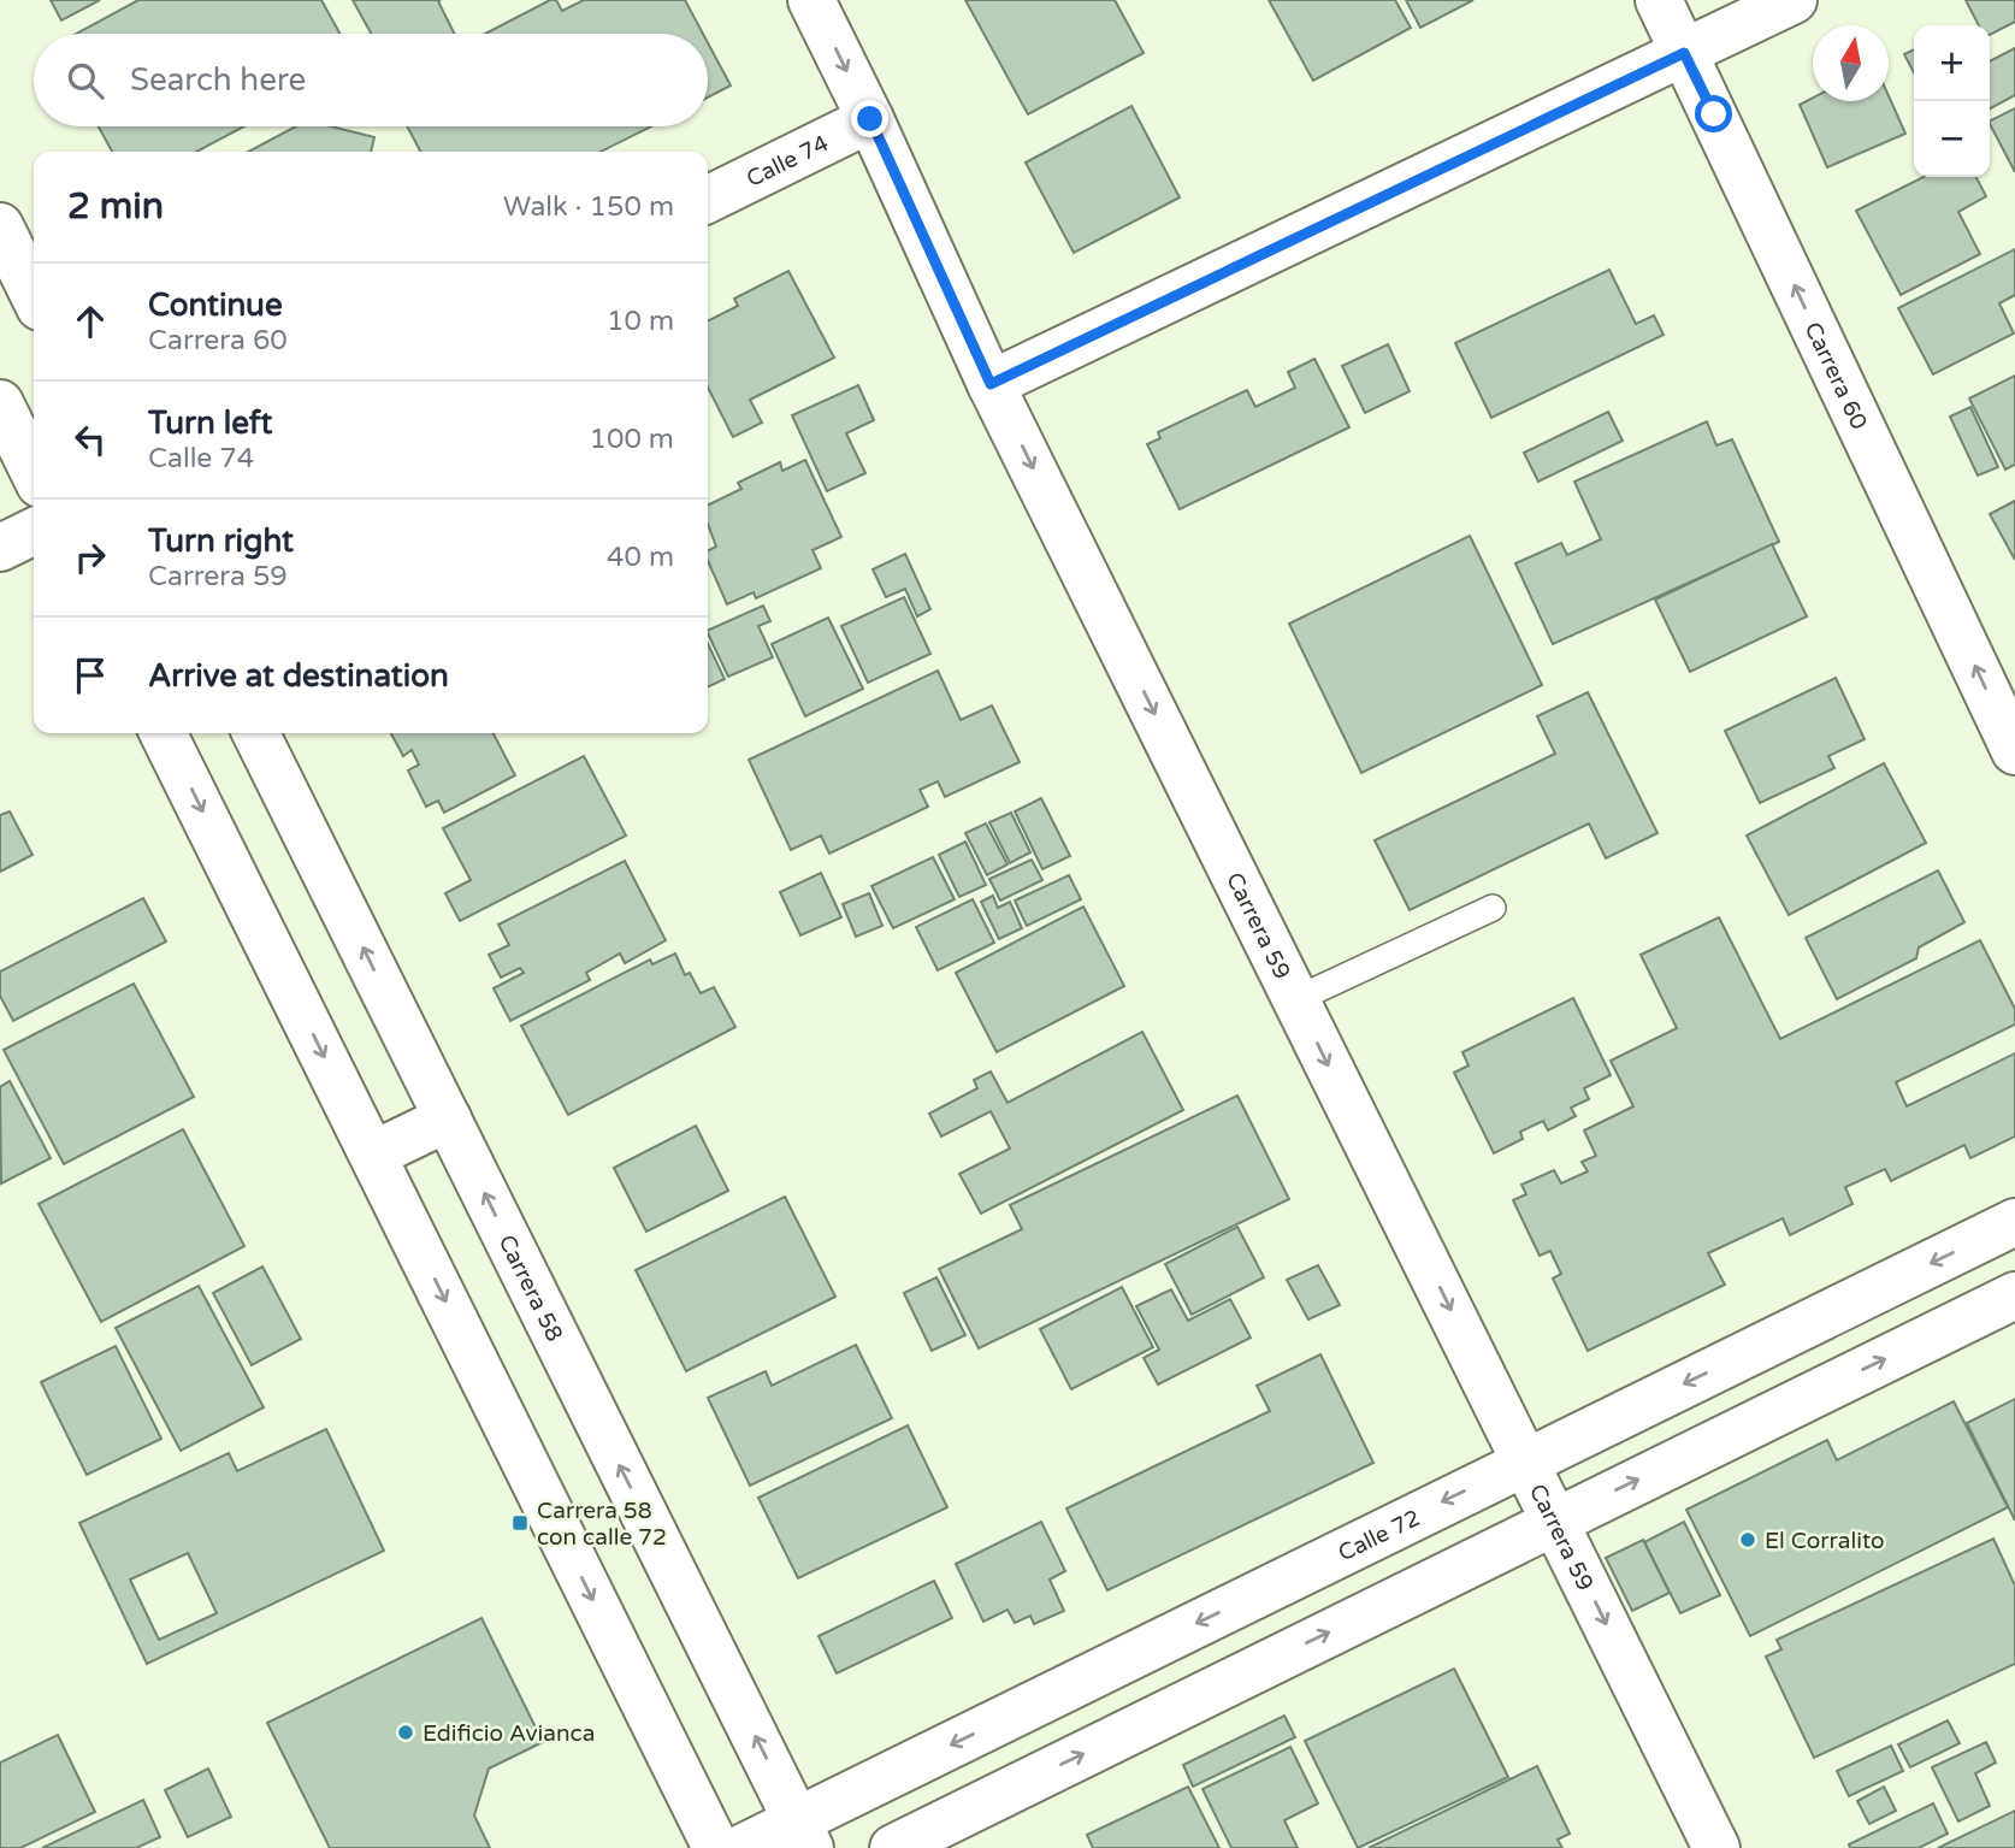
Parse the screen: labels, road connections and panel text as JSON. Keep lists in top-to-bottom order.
{
  "streets": {
    "street": [
      "Calle 74",
      "Carrera 60",
      "Carrera 59",
      "Carrera 58",
      "Calle 72"
    ]
  },
  "crossings": [
    ["Calle 74", "Carrera 59"],
    ["Carrera 59", "Calle 72"],
    ["Carrera 58", "Calle 72"]
  ],
  "one_way": ["Carrera 60", "Carrera 59"],
  "places": {
    "transit": ["Carrera 58 con calle 72"],
    "other": ["El Corralito", "Edificio Avianca"]
  },
  "north": "top",
  "page": {
    "map_buttons": ["+", "−"],
    "search": "Search here",
    "heading": ["2 min", "Walk · 150 m"],
    "list": [
      ["Continue", "Carrera 60", "10 m"],
      ["Turn left", "Calle 74", "100 m"],
      ["Turn right", "Carrera 59", "40 m"],
      "Arrive at destination"
    ]
  }
}
